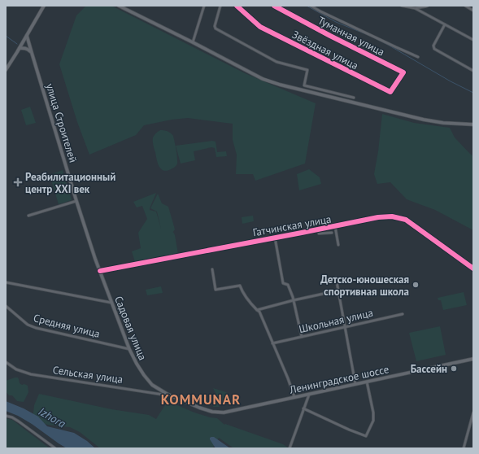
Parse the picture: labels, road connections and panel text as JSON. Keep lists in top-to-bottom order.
{
  "streets": {
    "main road": [
      "улица Строителей",
      "Гатчинская улица",
      "Садовая улица",
      "Ленинградское шоссе"
    ],
    "street": [
      "Туманная улица",
      "Звёздная улица",
      "Школьная улица",
      "Средняя улица",
      "Сельская улица"
    ]
  },
  "crossings": [
    ["Туманная улица", "Звёздная улица"],
    ["улица Строителей", "Гатчинская улица"],
    ["улица Строителей", "Садовая улица"],
    ["Гатчинская улица", "Садовая улица"],
    ["Средняя улица", "Садовая улица"],
    ["Садовая улица", "Сельская улица"],
    ["Садовая улица", "Ленинградское шоссе"]
  ],
  "districts": ["KOMMUNAR"],
  "water": ["Izhora"],
  "places": {
    "health": ["Реабилитационный центр ХХI век"],
    "other": ["Детско-юношеская спортивная школа", "Бассейн"]
  }
}
